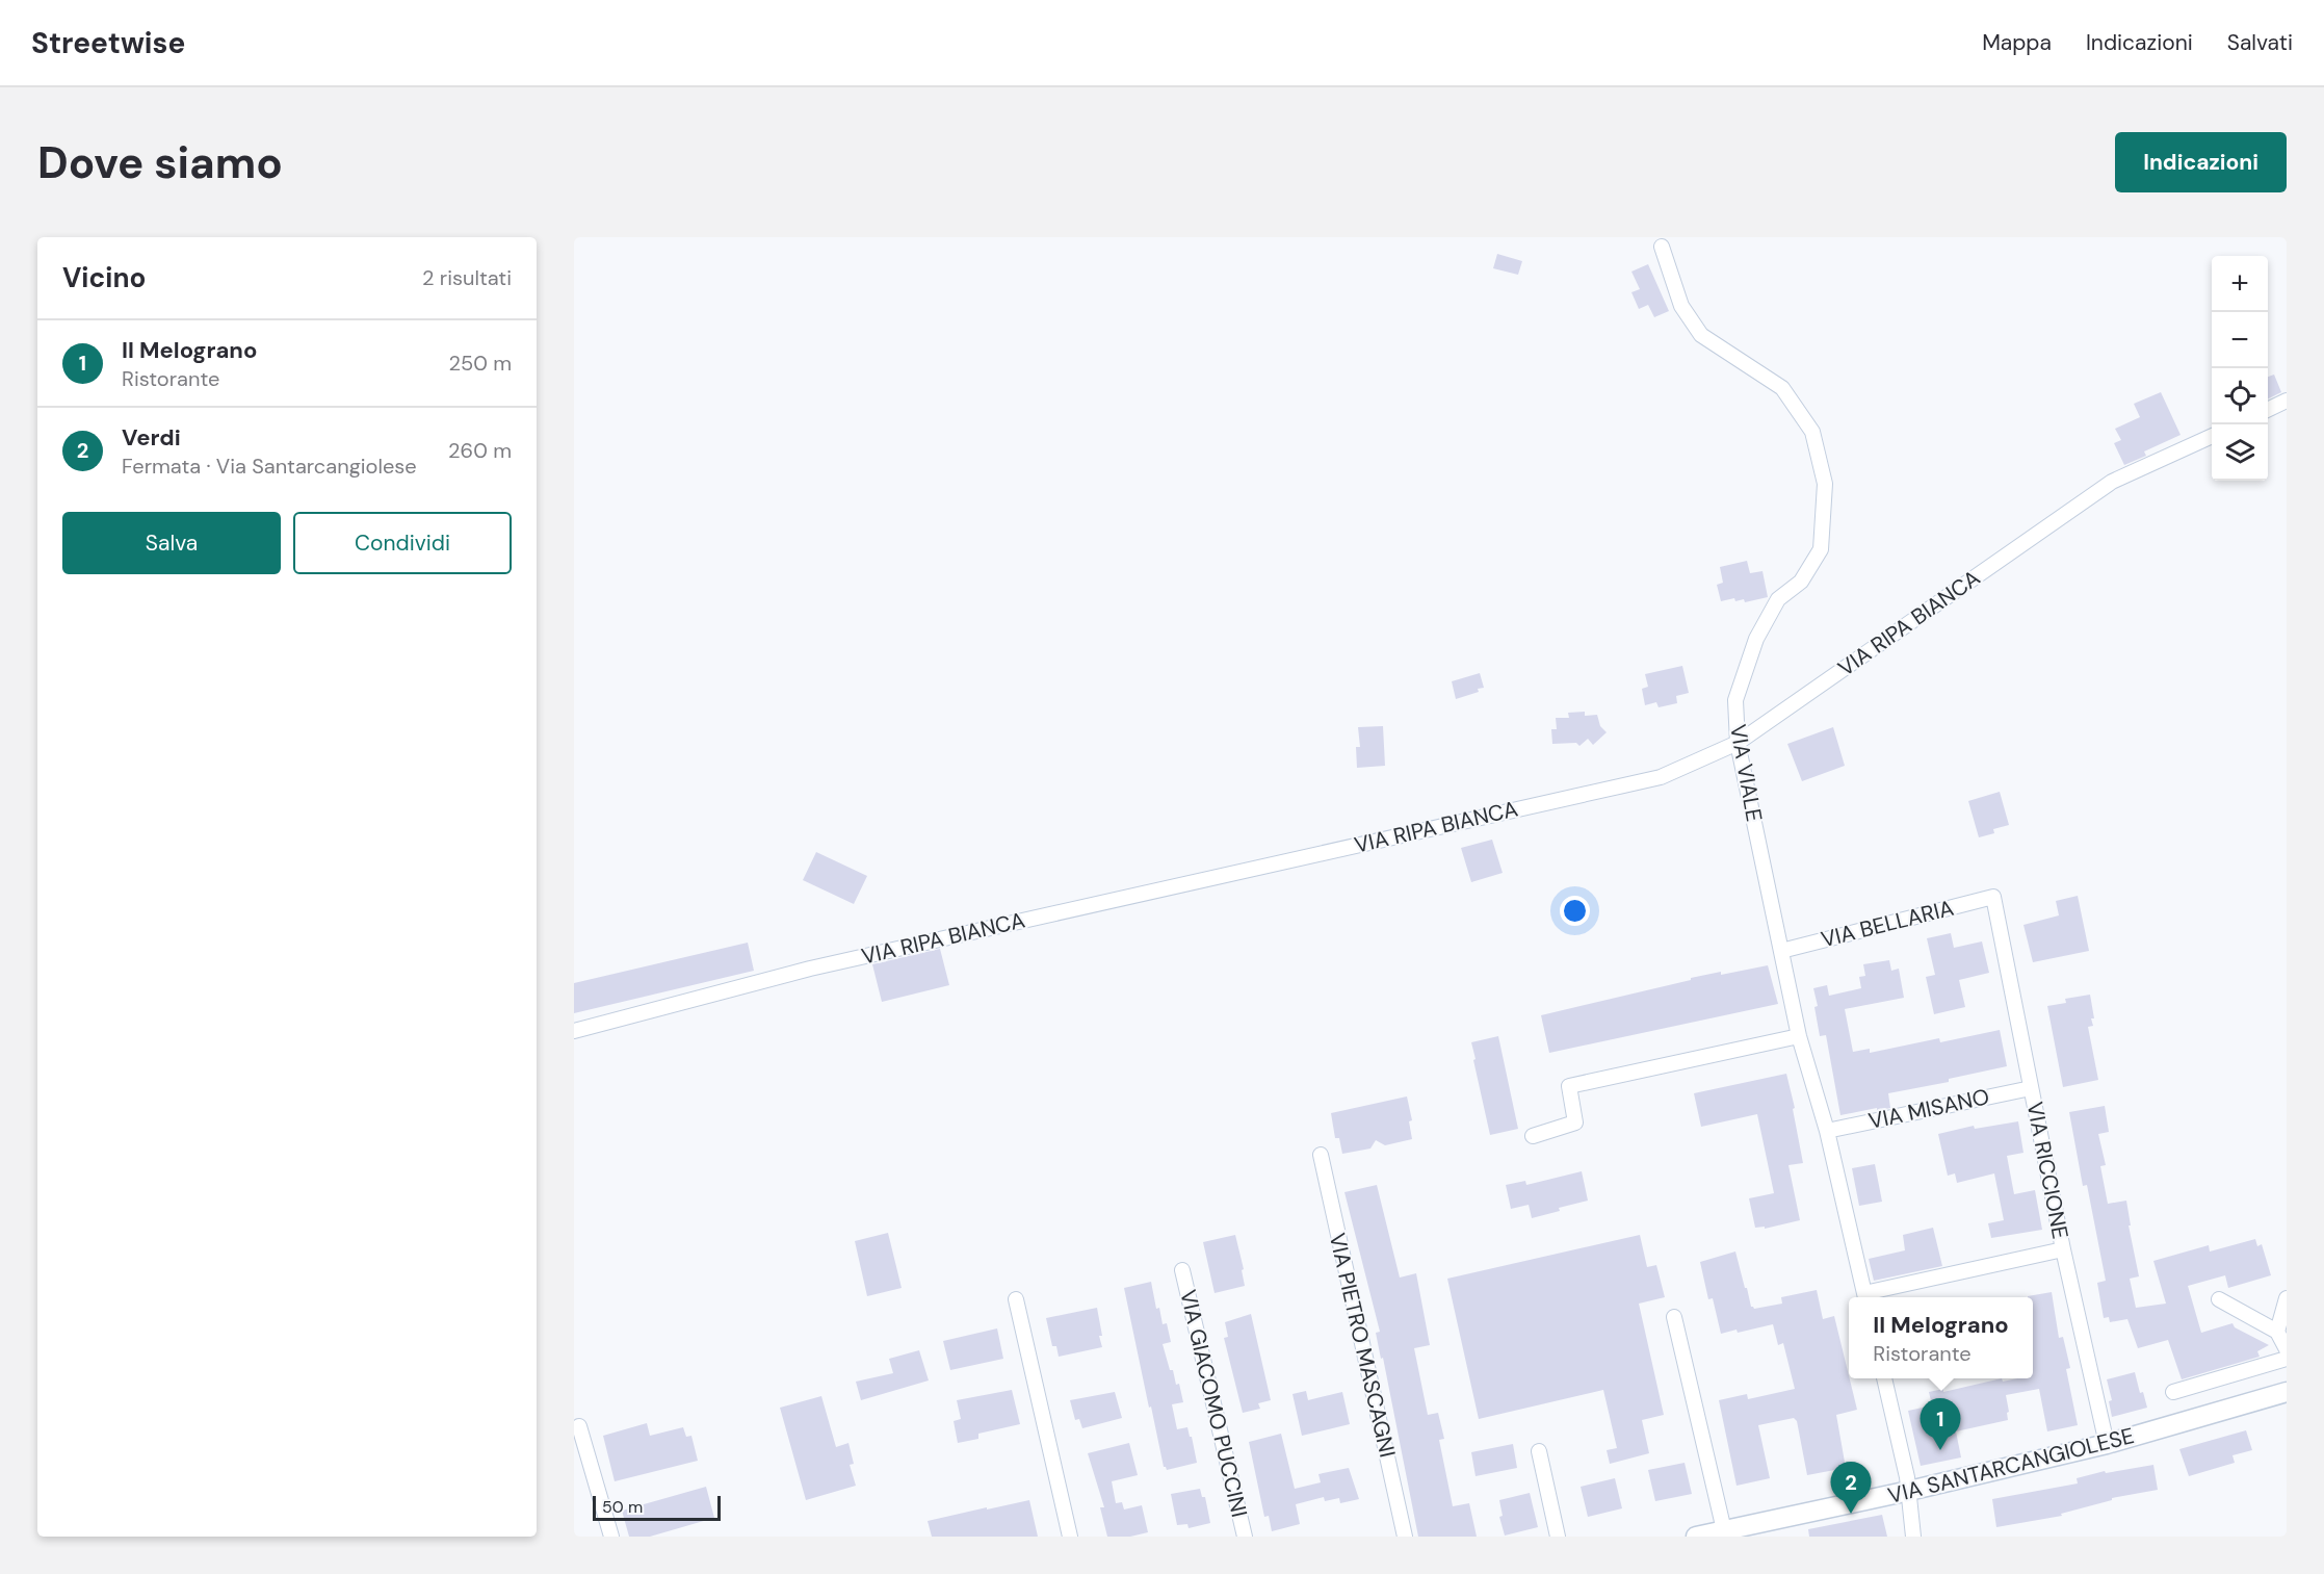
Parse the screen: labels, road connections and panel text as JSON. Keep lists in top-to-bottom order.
{
  "streets": {
    "main road": ["VIA SANTARCANGIOLESE"],
    "street": [
      "VIA RIPA BIANCA",
      "VIA VIALE",
      "VIA BELLARIA",
      "VIA MISANO",
      "VIA RICCIONE",
      "VIA PIETRO MASCAGNI",
      "VIA GIACOMO PUCCINI"
    ]
  },
  "crossings": [
    ["VIA RIPA BIANCA", "VIA VIALE"],
    ["VIA VIALE", "VIA BELLARIA"],
    ["VIA VIALE", "VIA MISANO"],
    ["VIA BELLARIA", "VIA RICCIONE"],
    ["VIA MISANO", "VIA RICCIONE"],
    ["VIA RICCIONE", "VIA SANTARCANGIOLESE"]
  ],
  "scale_bar": "50 m",
  "page": {
    "header": "Streetwise",
    "nav": ["Mappa", "Indicazioni", "Salvati"],
    "buttons": [
      "Indicazioni",
      ["Salva", "Condividi"]
    ],
    "title": "Dove siamo",
    "heading": ["Vicino", "2 risultati"],
    "map_buttons": ["+", "−"],
    "list": [
      {
        "mark": "1",
        "name": "Il Melograno",
        "note": "Ristorante",
        "value": "250 m"
      },
      {
        "mark": "2",
        "name": "Verdi",
        "note": "Fermata · Via Santarcangiolese",
        "value": "260 m"
      }
    ],
    "popup": ["Il Melograno", "Ristorante"],
    "pins": ["1", "2"],
    "scale": "50 m"
  }
}
